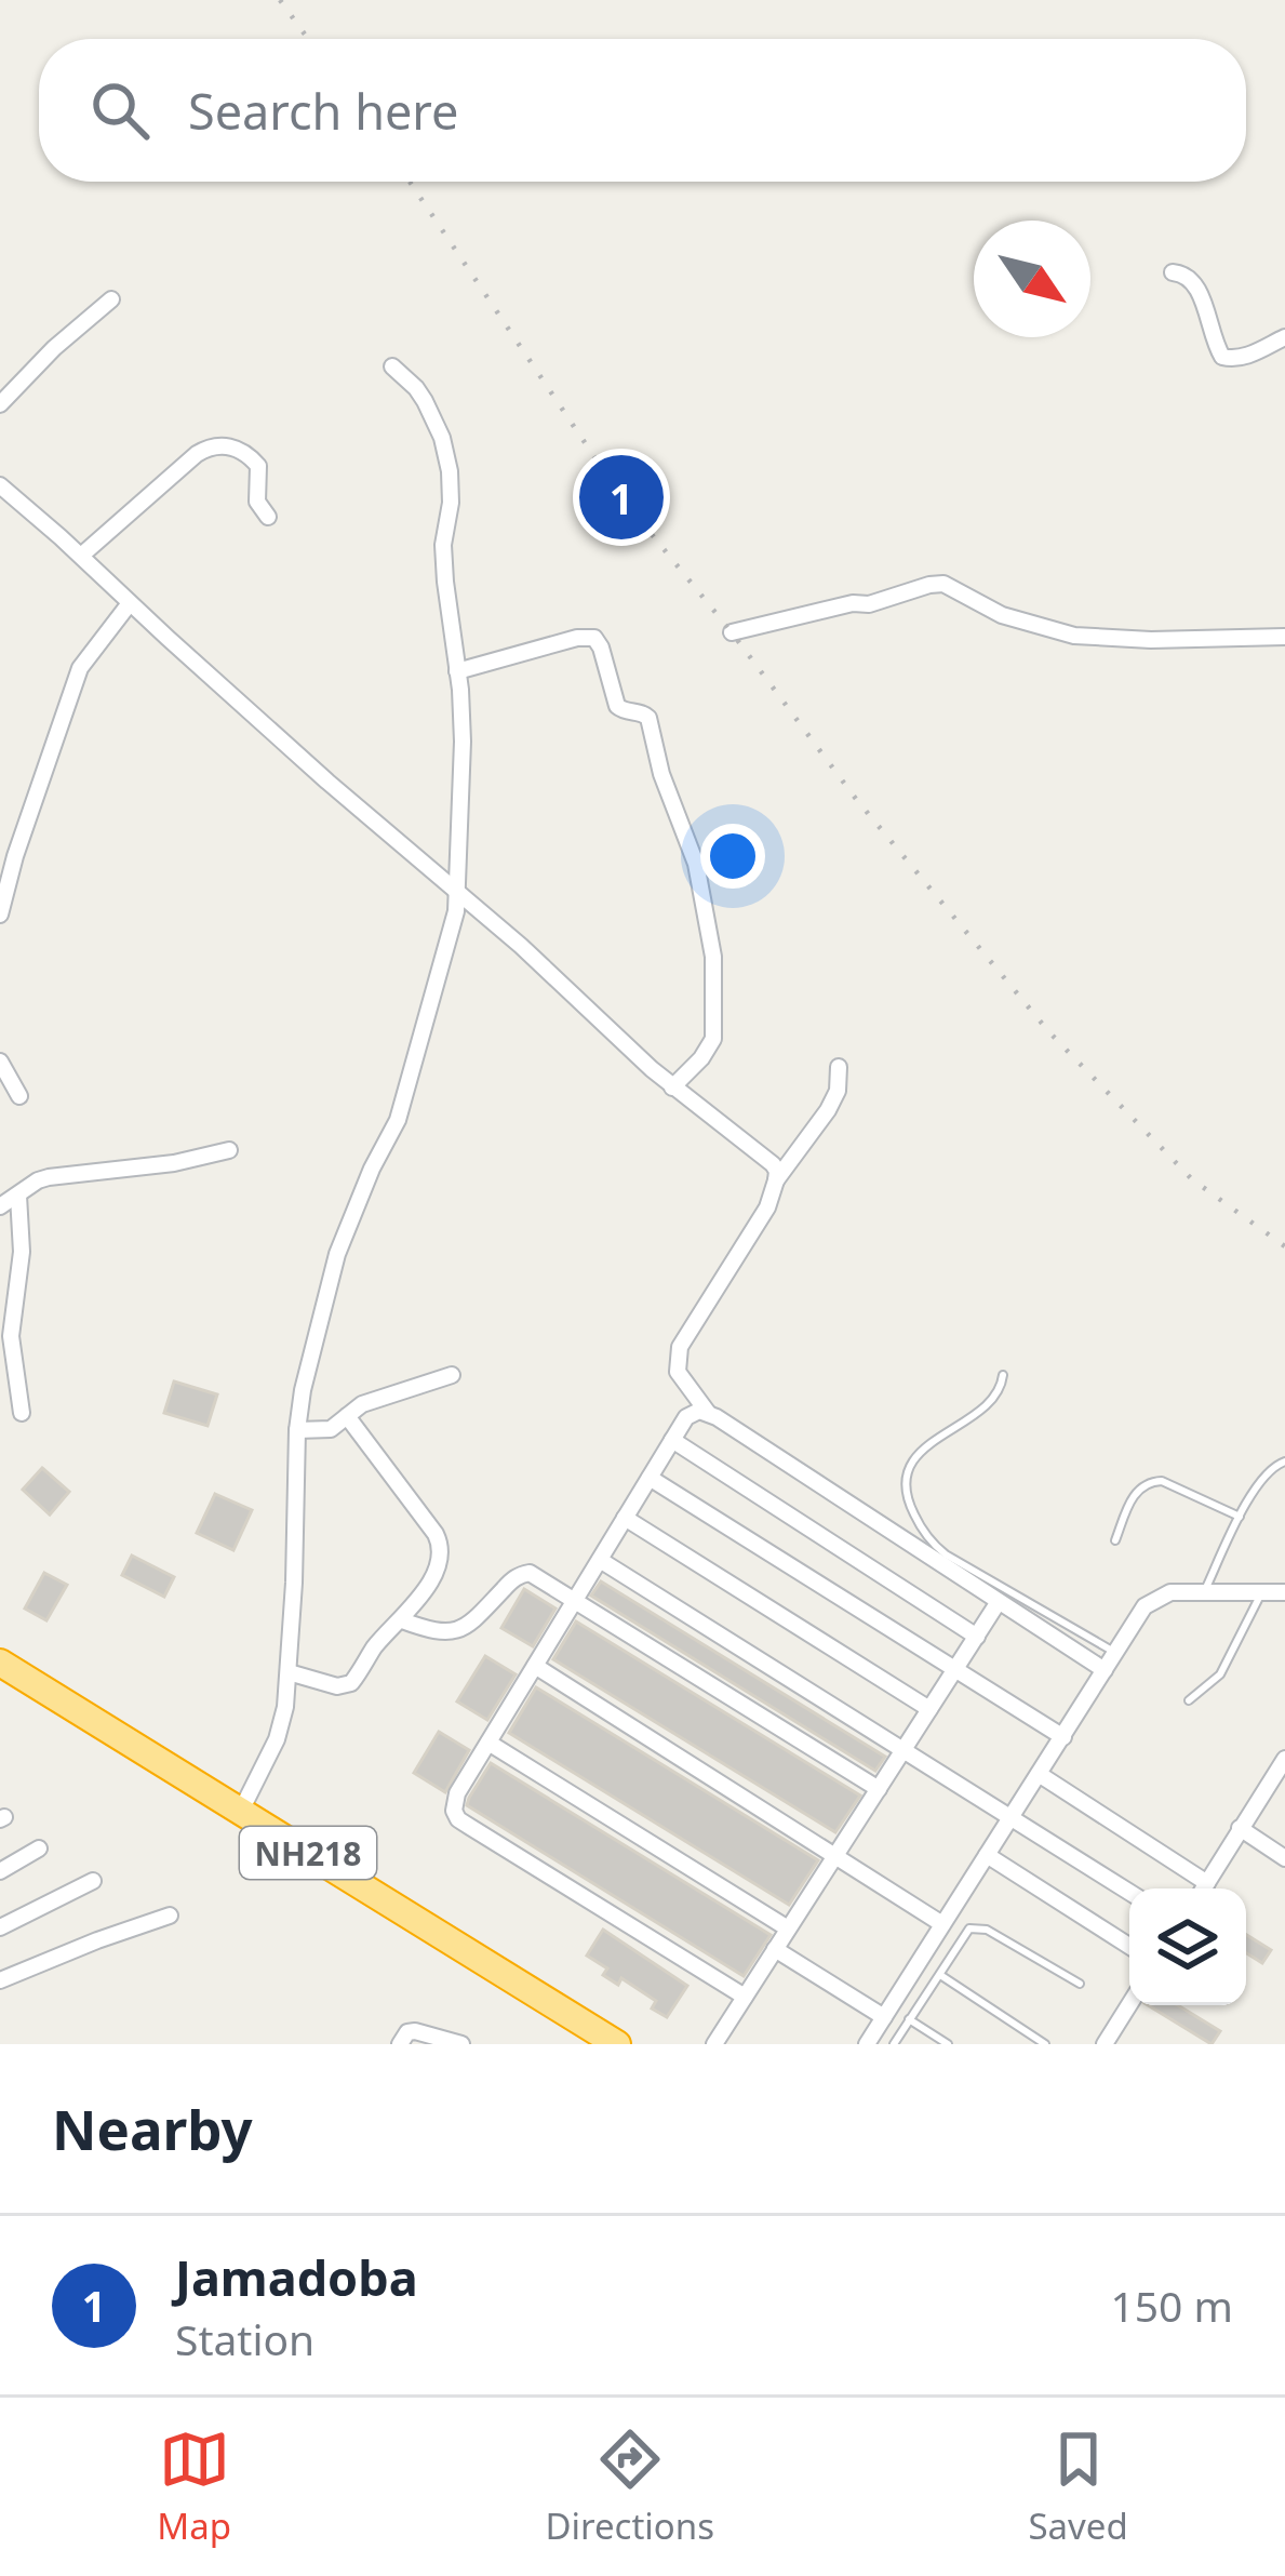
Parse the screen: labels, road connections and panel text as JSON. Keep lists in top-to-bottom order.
{
  "streets": {
    "highway": ["NH218"]
  },
  "north": "bottom right",
  "page": {
    "search": "Search here",
    "pins": "1",
    "heading": "Nearby",
    "list": [
      {
        "mark": "1",
        "name": "Jamadoba",
        "note": "Station",
        "value": "150 m"
      }
    ],
    "nav": ["Map", "Directions", "Saved"]
  }
}
